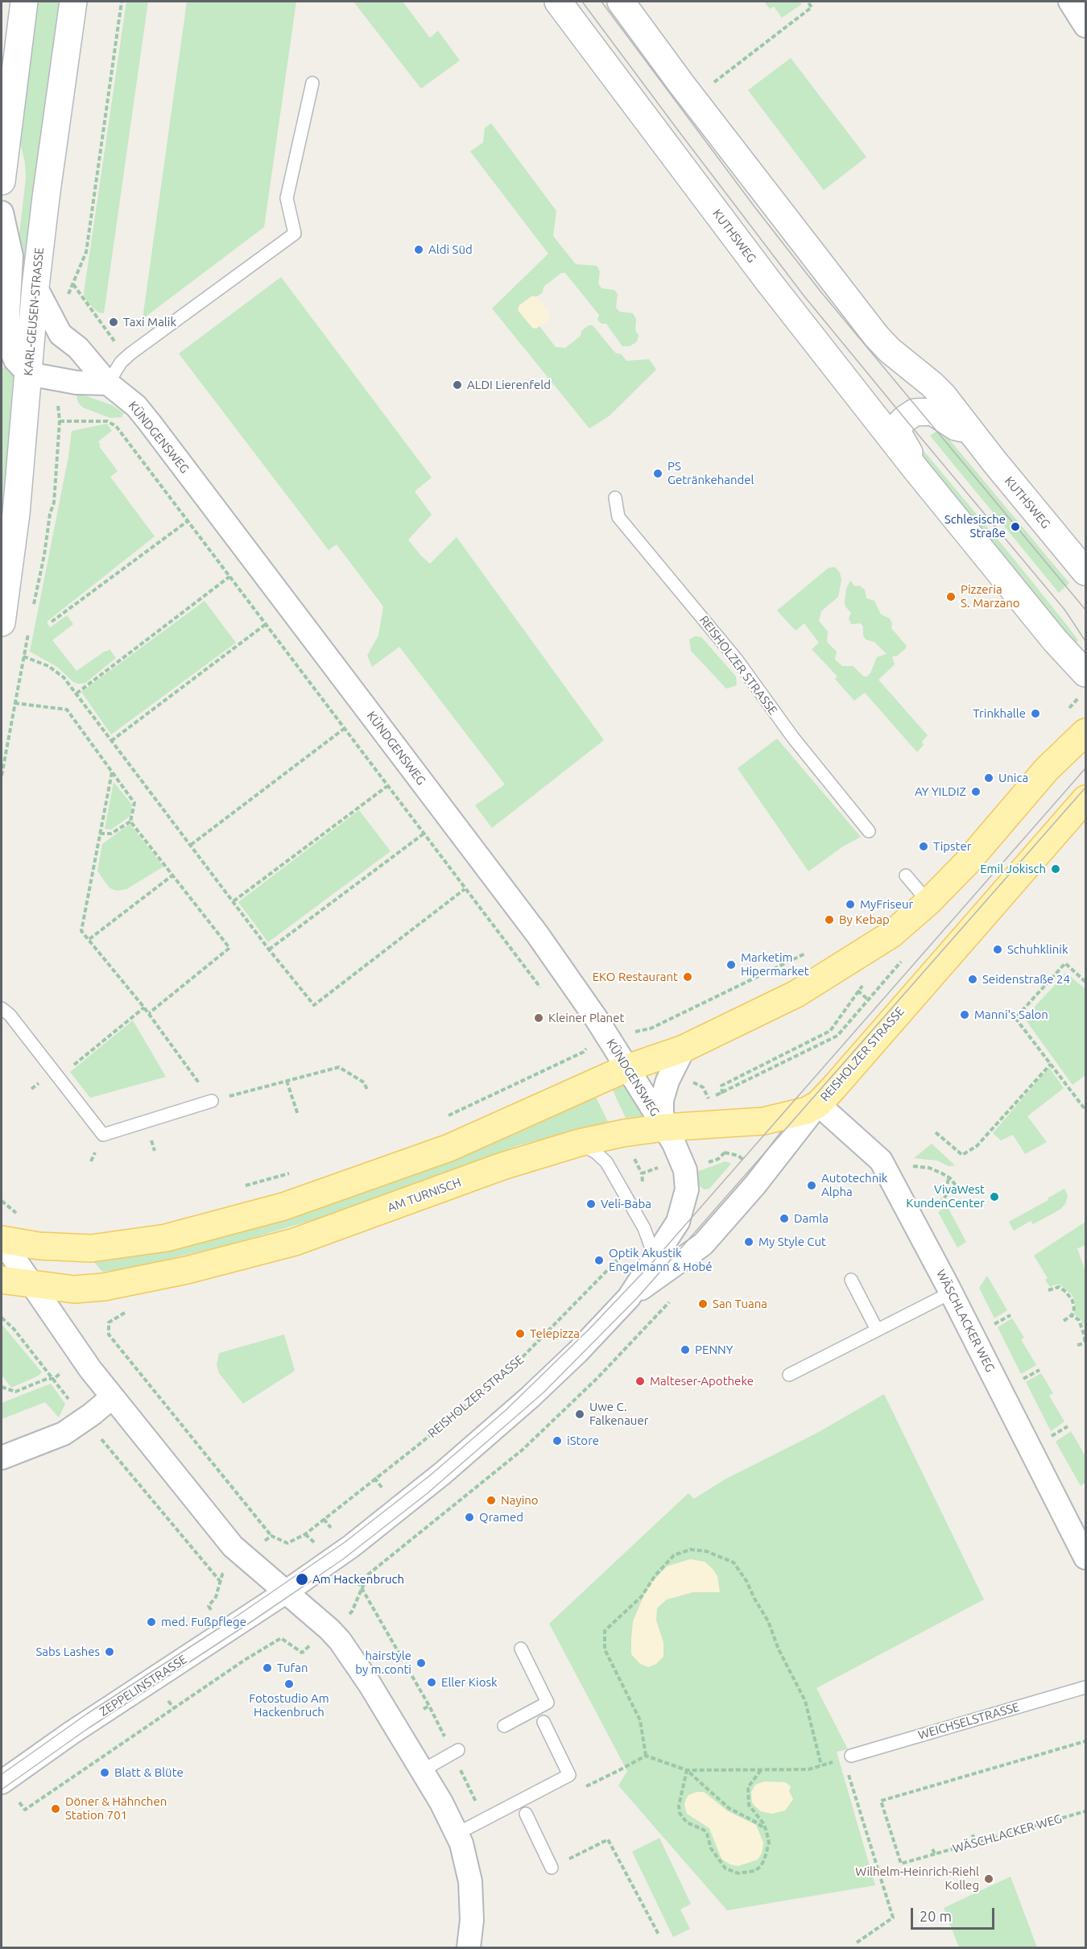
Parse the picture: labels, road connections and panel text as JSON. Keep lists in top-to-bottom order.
{
  "streets": {
    "main road": ["REISHOLZER STRASSE", "AM TURNISCH"],
    "street": [
      "KUTHSWEG",
      "KARL-GEUSEN-STRASSE",
      "KÜNDGENSWEG",
      "WÄSCHLACKER WEG",
      "ZEPPELINSTRASSE"
    ],
    "lane": ["WEICHSELSTRASSE"]
  },
  "crossings": [
    ["KARL-GEUSEN-STRASSE", "KÜNDGENSWEG"],
    ["KÜNDGENSWEG", "REISHOLZER STRASSE"],
    ["KÜNDGENSWEG", "AM TURNISCH"],
    ["REISHOLZER STRASSE", "AM TURNISCH"],
    ["REISHOLZER STRASSE", "WÄSCHLACKER WEG"],
    ["REISHOLZER STRASSE", "ZEPPELINSTRASSE"],
    ["AM TURNISCH", "WÄSCHLACKER WEG"]
  ],
  "places": [
    "Aldi Süd",
    "Taxi Malik",
    "ALDI Lierenfeld",
    "PS Getränkehandel",
    "Schlesische Straße",
    "Pizzeria S. Marzano",
    "Trinkhalle",
    "Unica",
    "AY YILDIZ",
    "Tipster",
    "Emil Jokisch",
    "MyFriseur",
    "By Kebap",
    "Schuhklinik",
    "Marketim Hipermarket",
    "EKO Restaurant",
    "Seidenstraße 24",
    "Manni's Salon",
    "Kleiner Planet",
    "Autotechnik Alpha",
    "VivaWest KundenCenter",
    "Veli-Baba",
    "Damla",
    "My Style Cut",
    "Optik Akustik Engelmann & Hobé",
    "San Tuana",
    "Telepizza",
    "PENNY",
    "Malteser-Apotheke",
    "Uwe C. Falkenauer",
    "iStore",
    "Nayino",
    "Qramed",
    "Am Hackenbruch",
    "med. Fußpflege",
    "Sabs Lashes",
    "hairstyle by m.conti",
    "Tufan",
    "Eller Kiosk",
    "Fotostudio Am Hackenbruch",
    "Blatt & Blüte",
    "Döner & Hähnchen Station 701",
    "Wilhelm-Heinrich-Riehl Kolleg"
  ],
  "scale_bar": "20 m"
}
